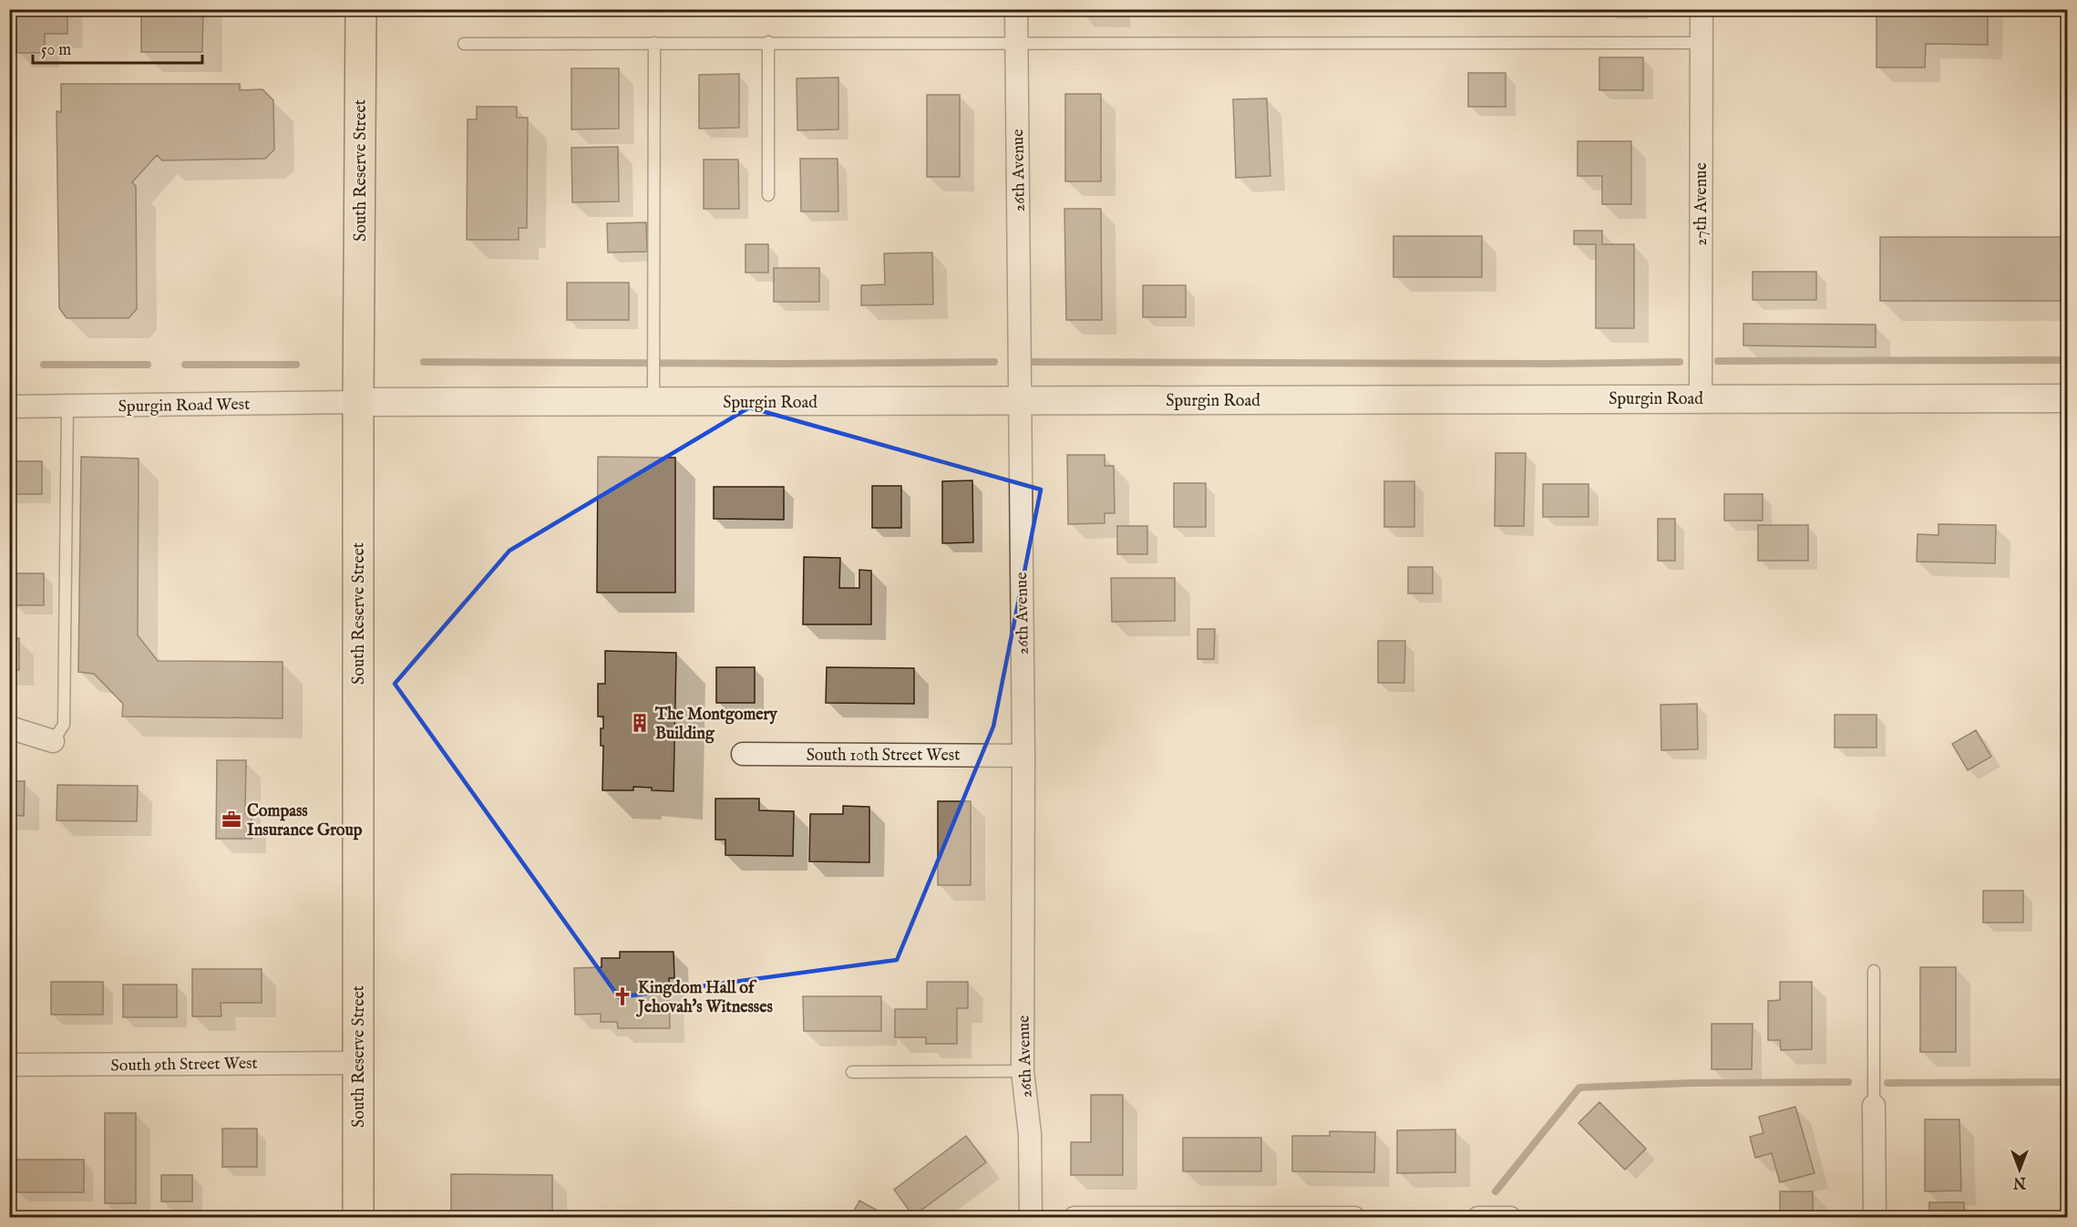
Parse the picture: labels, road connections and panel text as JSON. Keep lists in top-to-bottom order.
{
  "streets": {
    "highway": ["South Reserve Street"],
    "street": [
      "26th Avenue",
      "27th Avenue",
      "Spurgin Road",
      "Spurgin Road West",
      "South 10th Street West",
      "South 9th Street West"
    ]
  },
  "crossings": [
    ["South Reserve Street", "Spurgin Road"],
    ["South Reserve Street", "Spurgin Road West"],
    ["South Reserve Street", "South 9th Street West"],
    ["26th Avenue", "Spurgin Road"],
    ["26th Avenue", "South 10th Street West"],
    ["27th Avenue", "Spurgin Road"],
    ["Spurgin Road", "Spurgin Road West"]
  ],
  "places": {
    "building": ["The Montgomery Building"],
    "office": ["Compass Insurance Group"],
    "church": ["Kingdom Hall of Jehovah's Witnesses"]
  },
  "scale_bar": "50 m",
  "north": "bottom"
}
